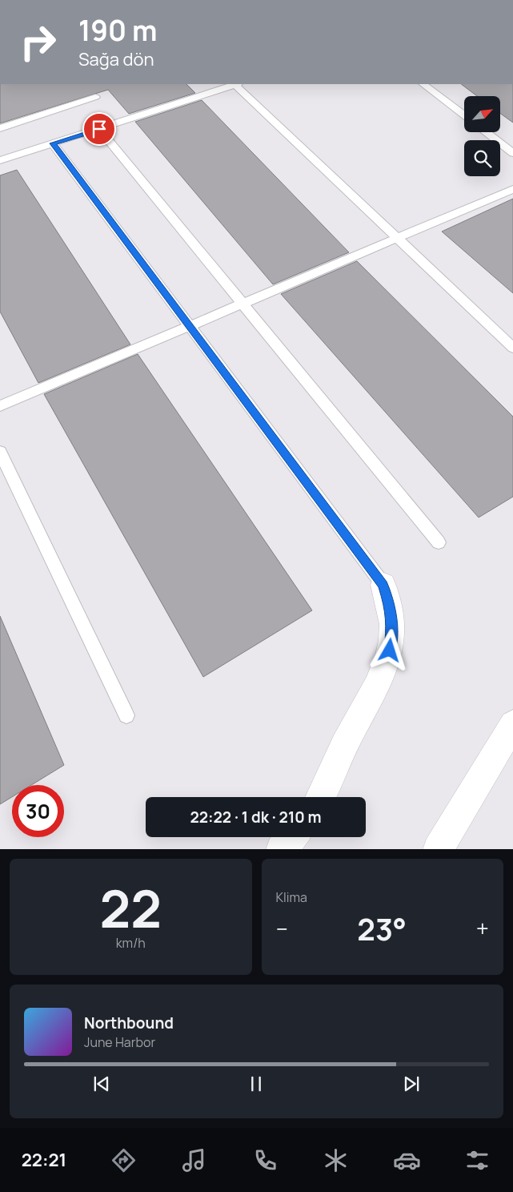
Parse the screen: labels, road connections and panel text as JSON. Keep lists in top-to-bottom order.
{
  "north": "top right",
  "page": {
    "turn": ["190 m", "Sağa dön"],
    "limit": "30",
    "trip": "22:22 · 1 dk · 210 m",
    "tile": [
      ["22", "km/h"],
      "Klima"
    ],
    "heat": ["−", "23°", "+"],
    "song": ["Northbound", "June Harbor"],
    "tabs": "22:21"
  }
}
